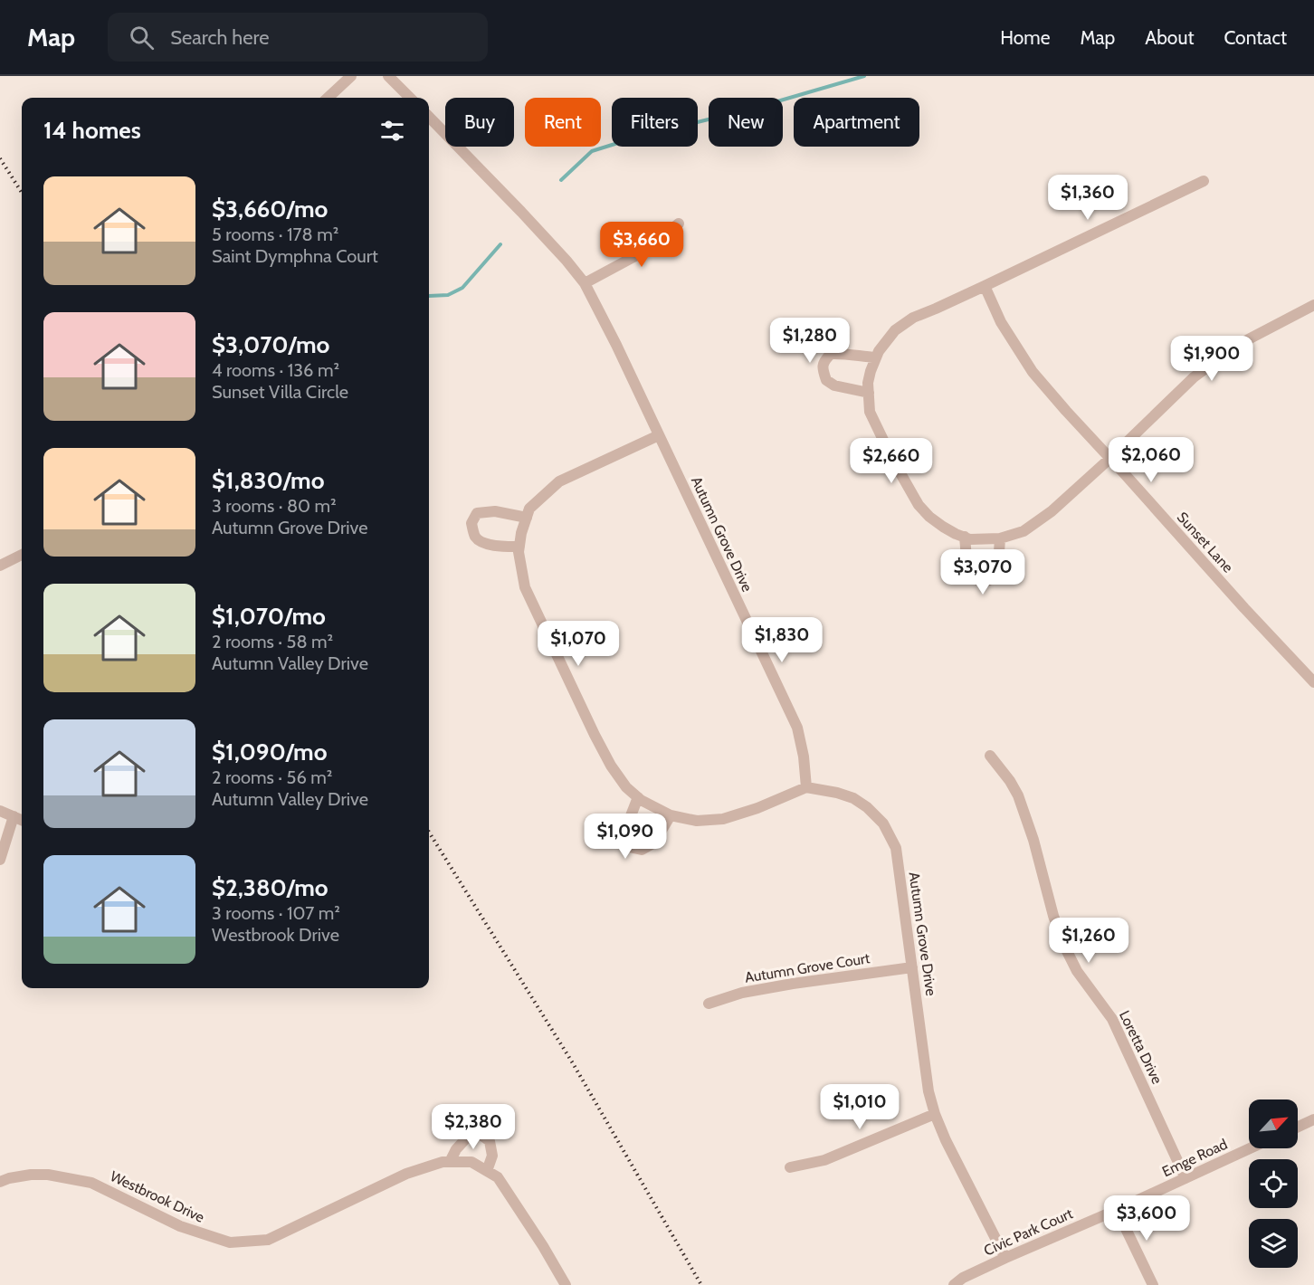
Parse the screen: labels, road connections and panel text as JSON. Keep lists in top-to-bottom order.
{
  "streets": {
    "street": [
      "Autumn Grove Drive",
      "Sunset Lane",
      "Autumn Grove Court",
      "Loretta Drive",
      "Emge Road",
      "Westbrook Drive",
      "Civic Park Court"
    ]
  },
  "crossings": [
    ["Autumn Grove Drive", "Autumn Grove Court"],
    ["Autumn Grove Drive", "Civic Park Court"],
    ["Loretta Drive", "Emge Road"],
    ["Emge Road", "Civic Park Court"]
  ],
  "north": "top right",
  "page": {
    "header": "Map",
    "search": "Search here",
    "nav": [
      "Home",
      "Map",
      "About",
      "Contact"
    ],
    "chip": [
      "Buy",
      "Rent",
      "Filters",
      "New",
      "Apartment"
    ],
    "heading": "14 homes",
    "list": [
      {
        "name": "$3,660/mo",
        "note": "5 rooms · 178 m² · Saint Dymphna Court"
      },
      {
        "name": "$3,070/mo",
        "note": "4 rooms · 136 m² · Sunset Villa Circle"
      },
      {
        "name": "$1,830/mo",
        "note": "3 rooms · 80 m² · Autumn Grove Drive"
      },
      {
        "name": "$1,070/mo",
        "note": "2 rooms · 58 m² · Autumn Valley Drive"
      },
      {
        "name": "$1,090/mo",
        "note": "2 rooms · 56 m² · Autumn Valley Drive"
      },
      {
        "name": "$2,380/mo",
        "note": "3 rooms · 107 m² · Westbrook Drive"
      }
    ],
    "price": [
      "$1,360",
      "$3,660",
      "$1,280",
      "$1,900",
      "$2,060",
      "$2,660",
      "$3,070",
      "$1,830",
      "$1,070",
      "$1,090",
      "$1,260",
      "$1,010",
      "$2,380",
      "$3,600"
    ]
  }
}
